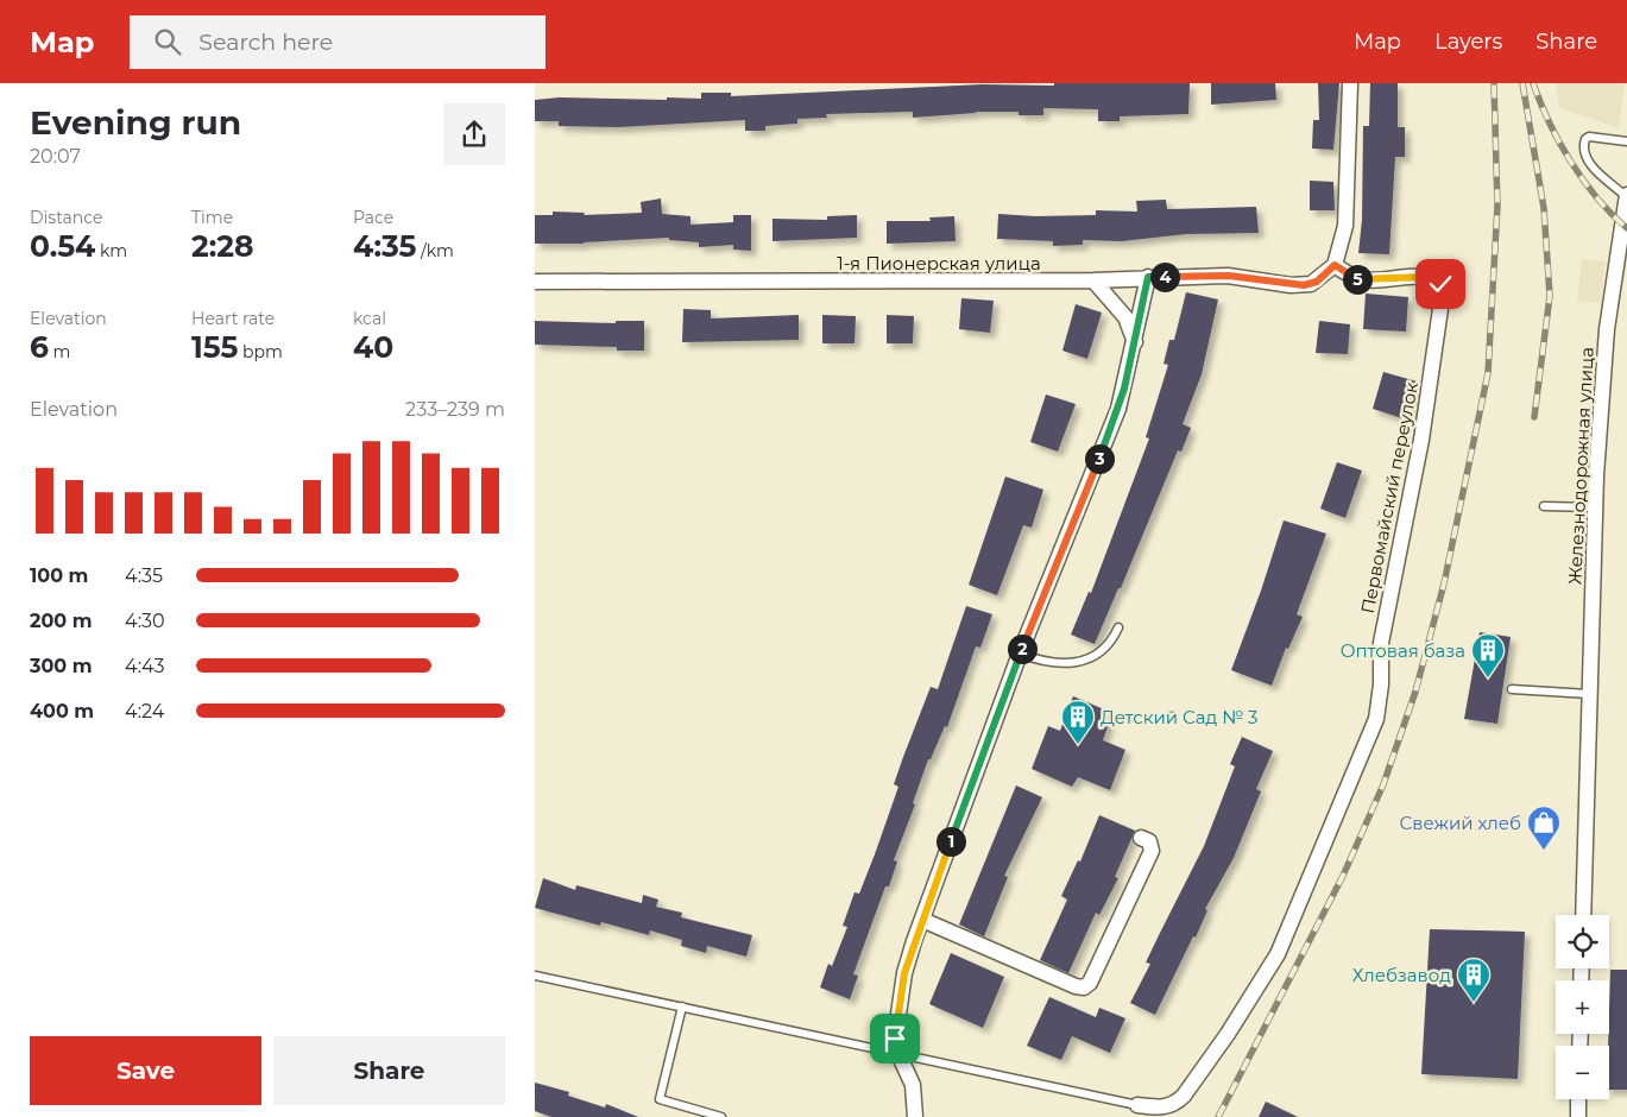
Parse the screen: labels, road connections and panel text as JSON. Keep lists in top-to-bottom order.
{
  "streets": {
    "street": ["1-я Пионерская улица", "Железнодорожная улица", "Первомайский переулок"]
  },
  "crossings": [
    ["1-я Пионерская улица", "Первомайский переулок"]
  ],
  "places": {
    "building": ["Оптовая база", "Детский Сад № 3", "Хлебзавод"],
    "shop": ["Свежий хлеб"]
  },
  "page": {
    "header": "Map",
    "search": "Search here",
    "nav": ["Map", "Layers", "Share"],
    "heading": ["Evening run", "20:07"],
    "stats": [
      ["Distance", "0.54 km"],
      ["Time", "2:28"],
      ["Pace", "4:35 /km"],
      ["Elevation", "6 m"],
      ["Heart rate", "155 bpm"],
      ["kcal", "40"]
    ],
    "pins": [
      "4",
      "5",
      "3",
      "2",
      "1"
    ],
    "chart": ["Elevation", "233–239 m"],
    "list": [
      {
        "name": "100 m",
        "note": "4:35"
      },
      {
        "name": "200 m",
        "note": "4:30"
      },
      {
        "name": "300 m",
        "note": "4:43"
      },
      {
        "name": "400 m",
        "note": "4:24"
      }
    ],
    "map_buttons": ["+", "−"],
    "buttons": ["Save", "Share"]
  }
}
